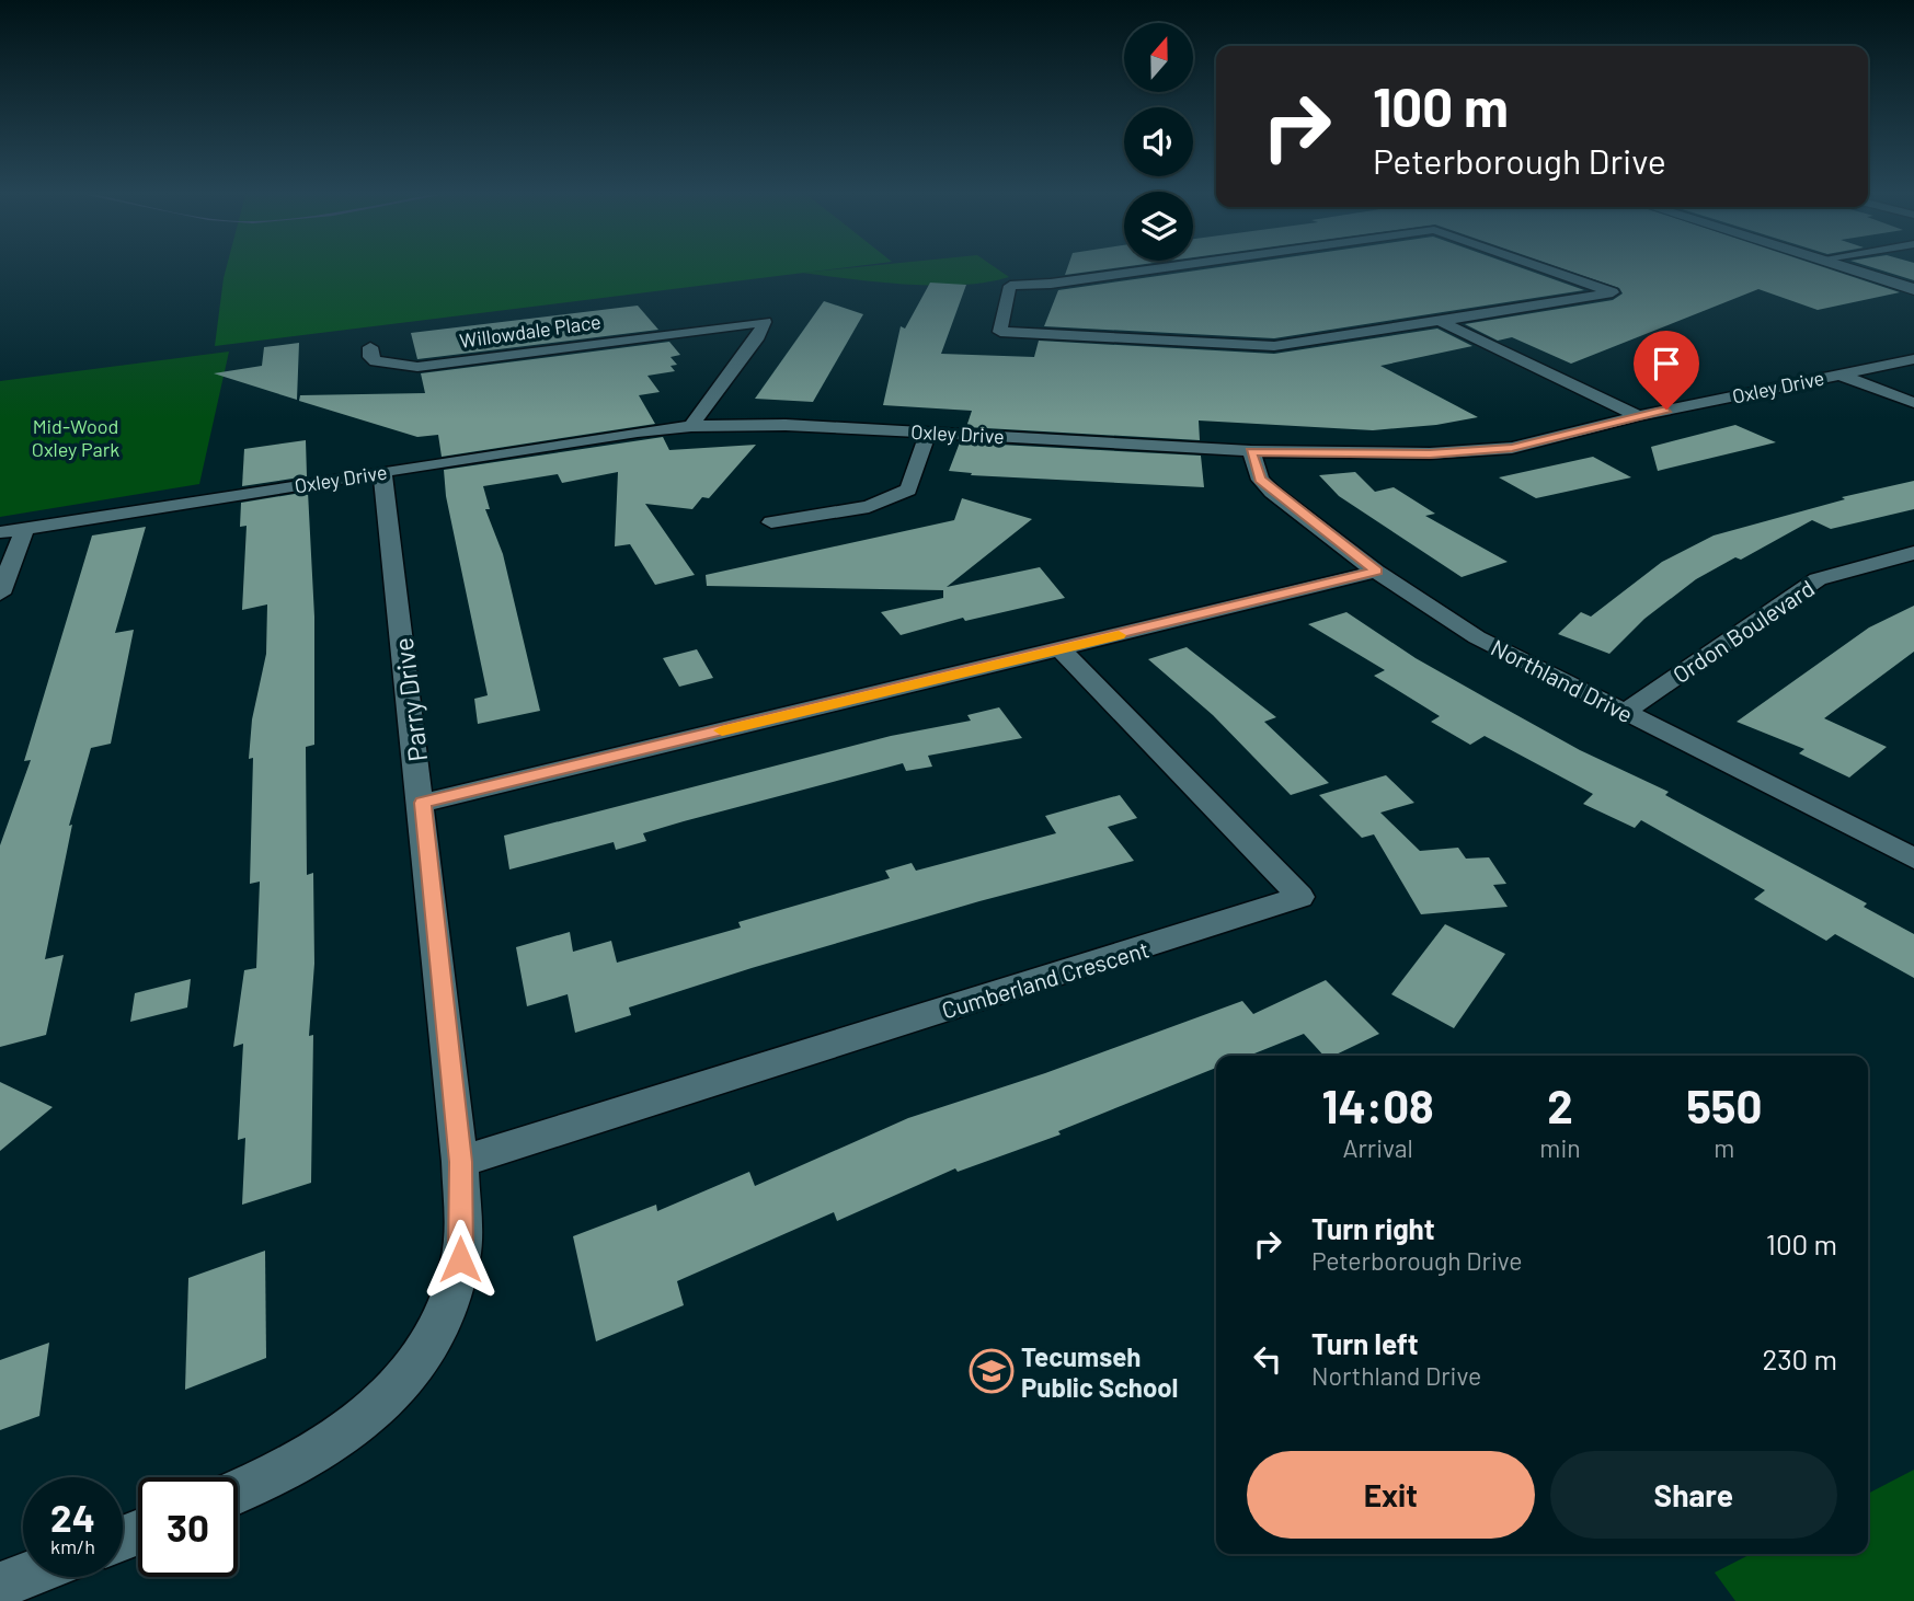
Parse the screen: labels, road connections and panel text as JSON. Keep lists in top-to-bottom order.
{
  "streets": {
    "street": [
      "Willowdale Place",
      "Oxley Drive",
      "Ordon Boulevard",
      "Northland Drive",
      "Parry Drive",
      "Cumberland Crescent"
    ]
  },
  "crossings": [
    ["Willowdale Place", "Oxley Drive"],
    ["Oxley Drive", "Northland Drive"],
    ["Oxley Drive", "Parry Drive"],
    ["Ordon Boulevard", "Northland Drive"],
    ["Parry Drive", "Cumberland Crescent"]
  ],
  "parks": ["Mid-Wood Oxley Park"],
  "places": {
    "school or university": ["Tecumseh Public School"]
  },
  "north": "top",
  "page": {
    "turn": ["100 m", "Peterborough Drive"],
    "eta": [
      "14:08",
      "Arrival",
      "2",
      "min",
      "550",
      "m"
    ],
    "list": [
      {
        "name": "Turn right",
        "note": "Peterborough Drive",
        "value": "100 m"
      },
      {
        "name": "Turn left",
        "note": "Northland Drive",
        "value": "230 m"
      }
    ],
    "buttons": ["Exit", "Share"],
    "speed": "24 km/h",
    "limit": "30"
  }
}
